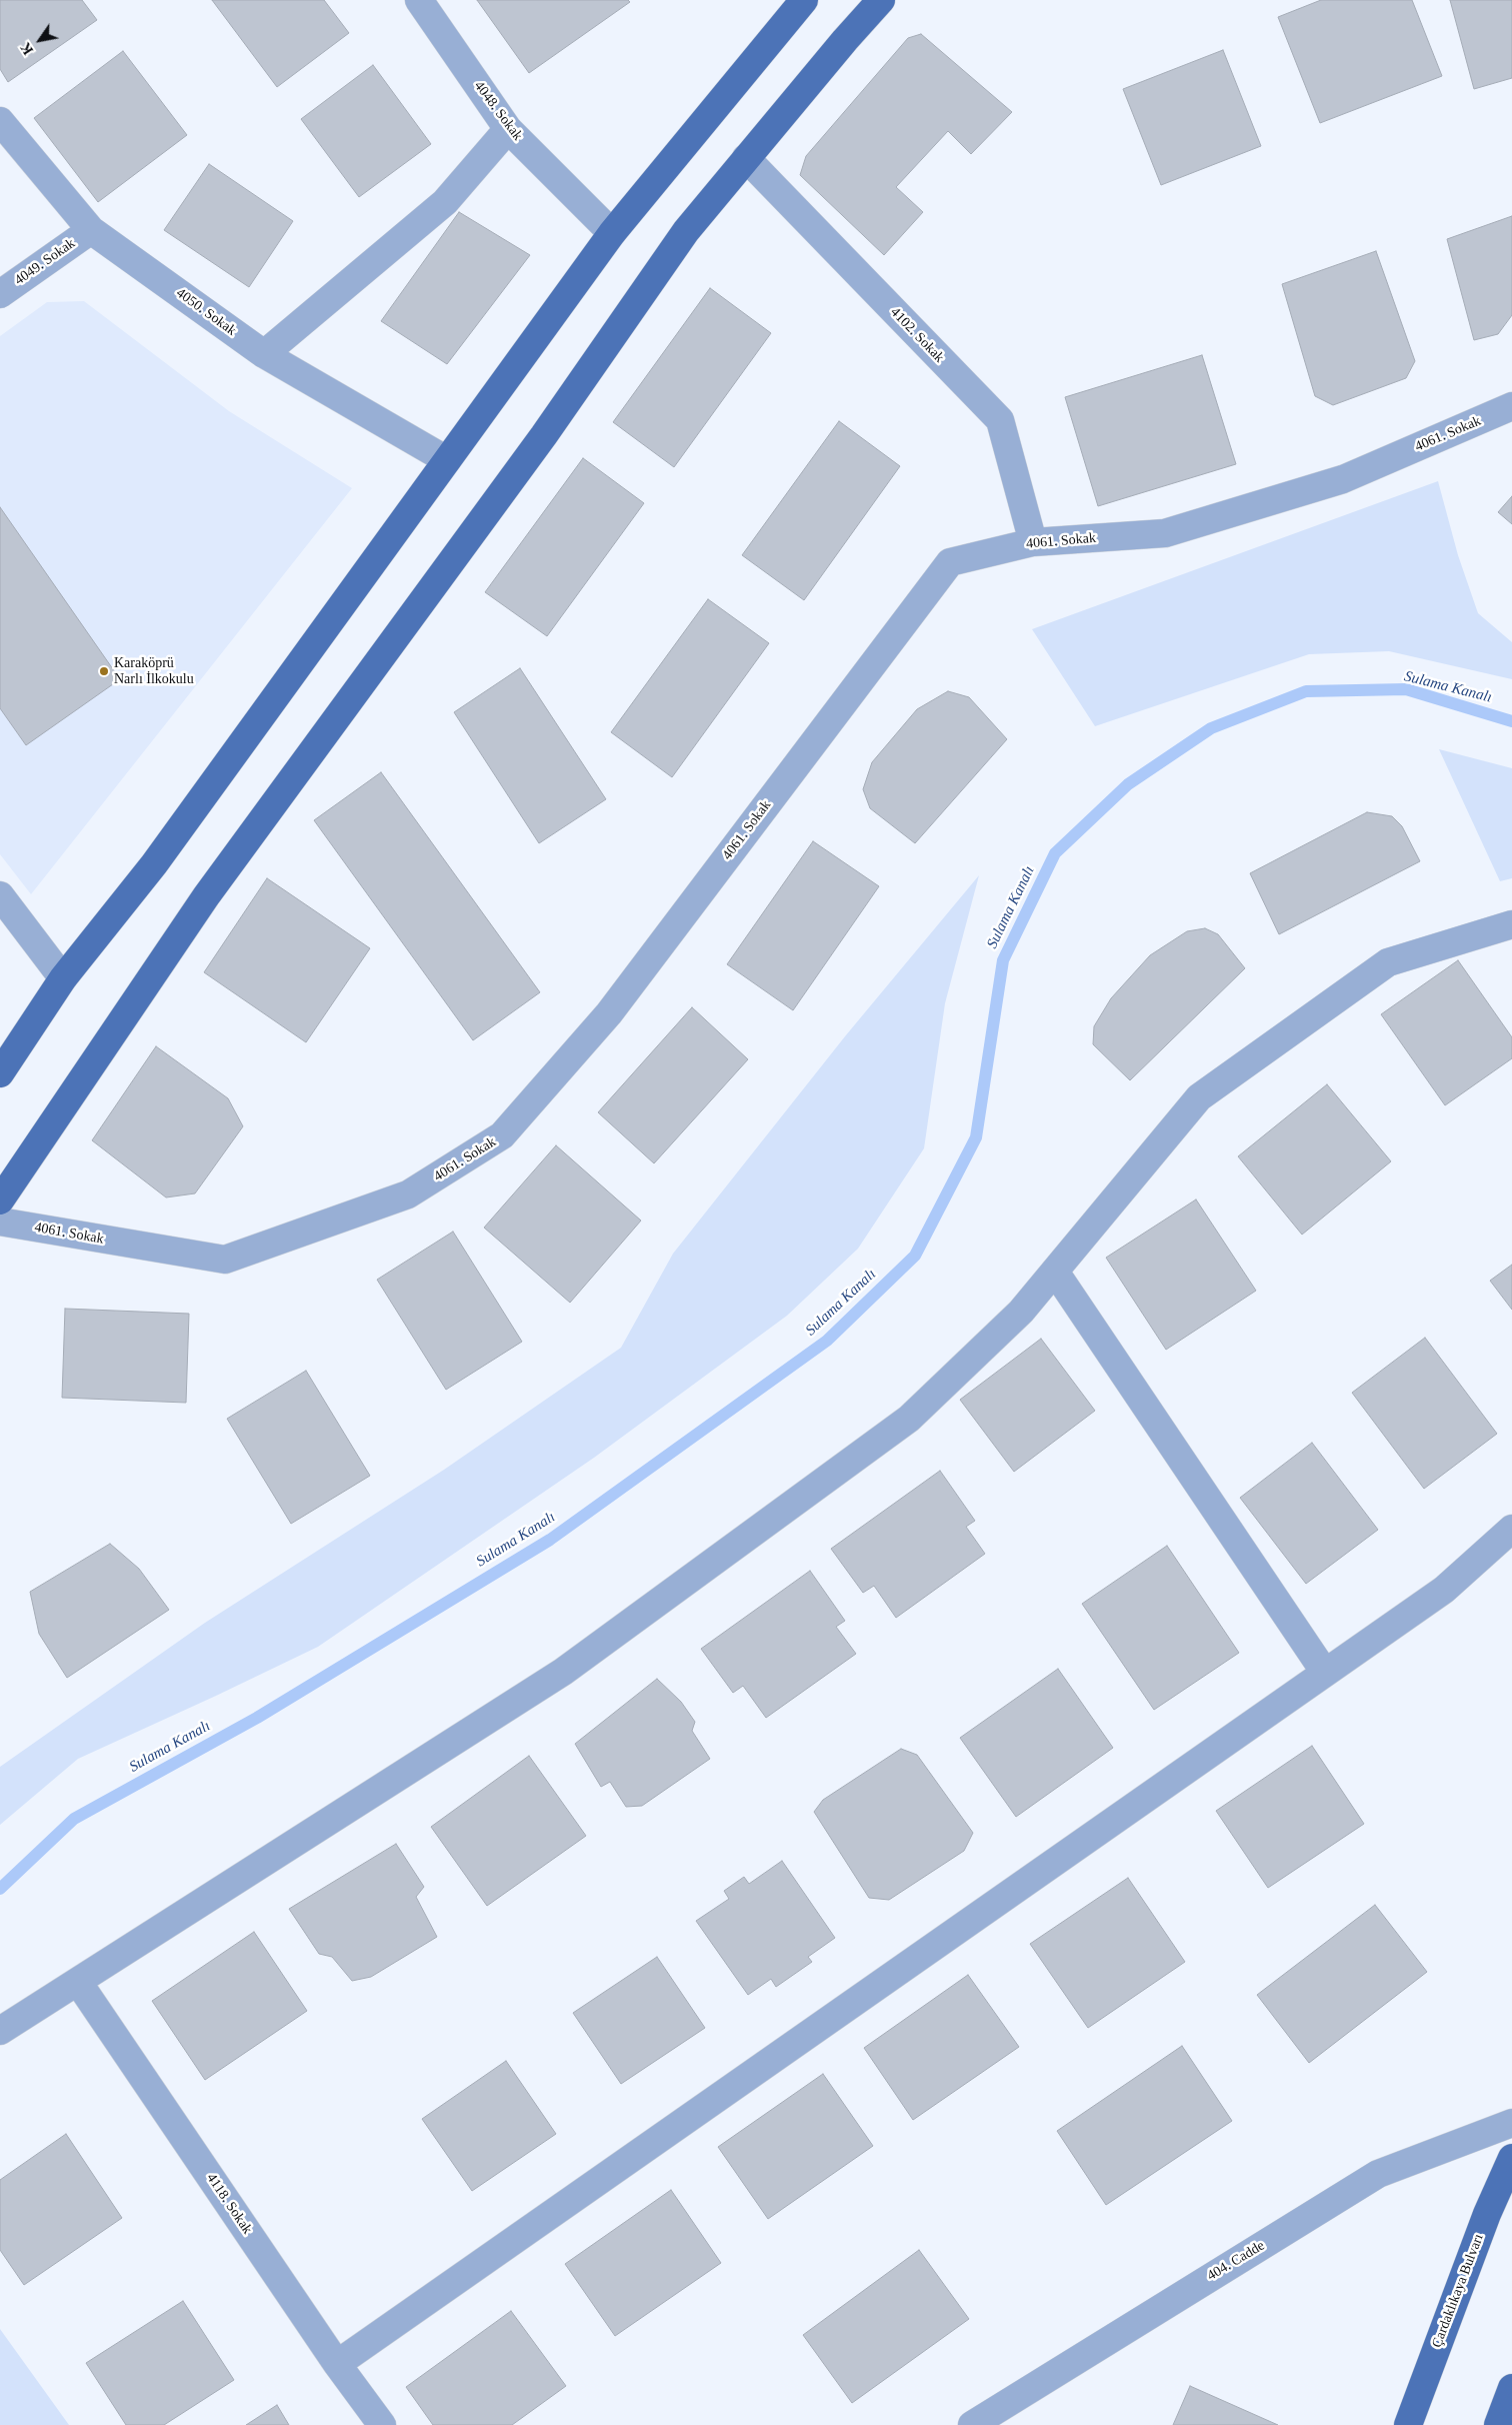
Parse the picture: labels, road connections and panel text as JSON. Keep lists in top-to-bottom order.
{
  "streets": {
    "main road": ["Çardaklıkaya Bulvarı"],
    "street": [
      "4048. Sokak",
      "4049. Sokak",
      "4050. Sokak",
      "4102. Sokak",
      "4061. Sokak",
      "4118. Sokak",
      "404. Cadde"
    ]
  },
  "crossings": [
    ["4049. Sokak", "4050. Sokak"],
    ["4102. Sokak", "4061. Sokak"]
  ],
  "water": ["Sulama Kanalı"],
  "places": ["Karaköprü Narlı İlkokulu"],
  "north": "bottom left"
}
